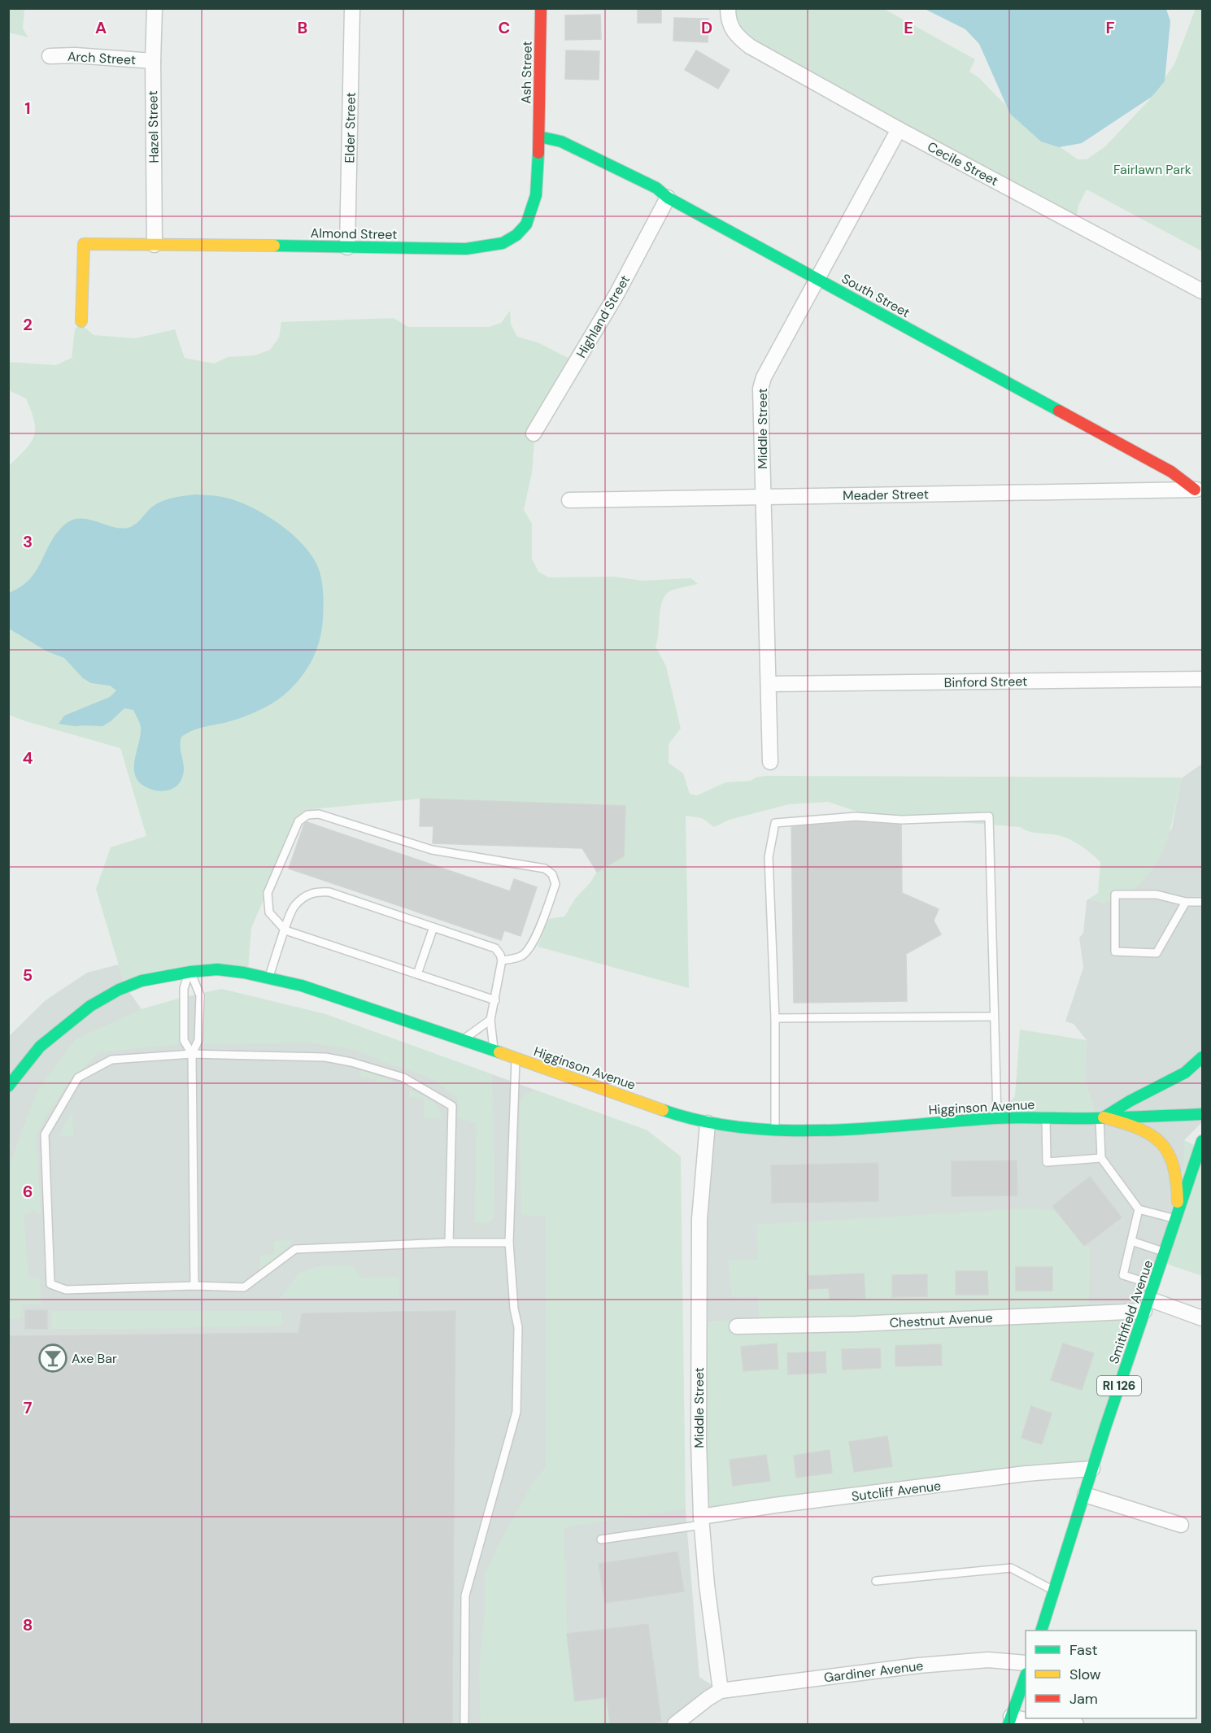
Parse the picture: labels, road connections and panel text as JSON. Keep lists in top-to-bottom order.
{
  "streets": {
    "street": [
      "Arch Street",
      "Ash Street",
      "Hazel Street",
      "Elder Street",
      "Cecile Street",
      "Almond Street",
      "South Street",
      "Highland Street",
      "Middle Street",
      "Meader Street",
      "Binford Street",
      "Higginson Avenue",
      "Smithfield Avenue",
      "Chestnut Avenue",
      "RI 126",
      "Sutcliff Avenue",
      "Gardiner Avenue"
    ]
  },
  "crossings": [
    ["Arch Street", "Hazel Street"],
    ["Ash Street", "Almond Street"],
    ["Ash Street", "South Street"],
    ["Hazel Street", "Almond Street"],
    ["Elder Street", "Almond Street"],
    ["Cecile Street", "Middle Street"],
    ["Almond Street", "South Street"],
    ["South Street", "Highland Street"],
    ["South Street", "Middle Street"],
    ["South Street", "Meader Street"],
    ["Middle Street", "Meader Street"],
    ["Middle Street", "Binford Street"],
    ["Middle Street", "Higginson Avenue"],
    ["Middle Street", "Sutcliff Avenue"],
    ["Middle Street", "Gardiner Avenue"],
    ["Smithfield Avenue", "Chestnut Avenue"],
    ["Smithfield Avenue", "Sutcliff Avenue"]
  ],
  "parks": ["Fairlawn Park"],
  "places": {
    "bar": ["Axe Bar"]
  },
  "legend": ["Fast", "Slow", "Jam"],
  "grid": {
    "columns": [
      "A",
      "B",
      "C",
      "D",
      "E",
      "F"
    ],
    "rows": [
      "1",
      "2",
      "3",
      "4",
      "5",
      "6",
      "7",
      "8"
    ]
  }
}
